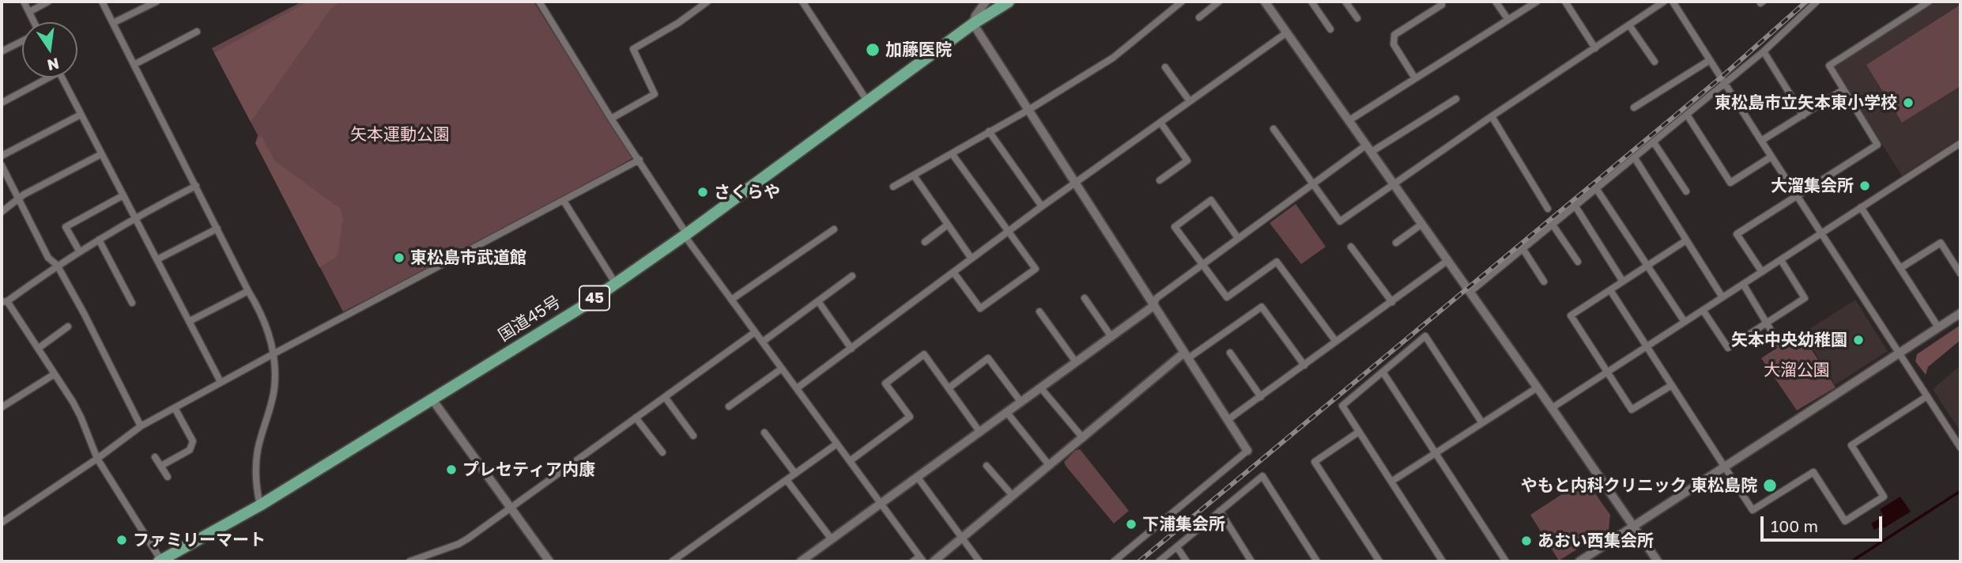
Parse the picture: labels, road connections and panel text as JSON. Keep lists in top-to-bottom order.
{
  "streets": {
    "highway": ["45", "国道45号"]
  },
  "parks": ["矢本運動公園", "大溜公園"],
  "places": [
    "加藤医院",
    "東松島市立矢本東小学校",
    "大溜集会所",
    "さくらや",
    "東松島市武道館",
    "矢本中央幼稚園",
    "プレセティア内康",
    "やもと内科クリニック 東松島院",
    "下浦集会所",
    "ファミリーマート",
    "あおい西集会所"
  ],
  "scale_bar": "100 m",
  "north": "bottom"
}
